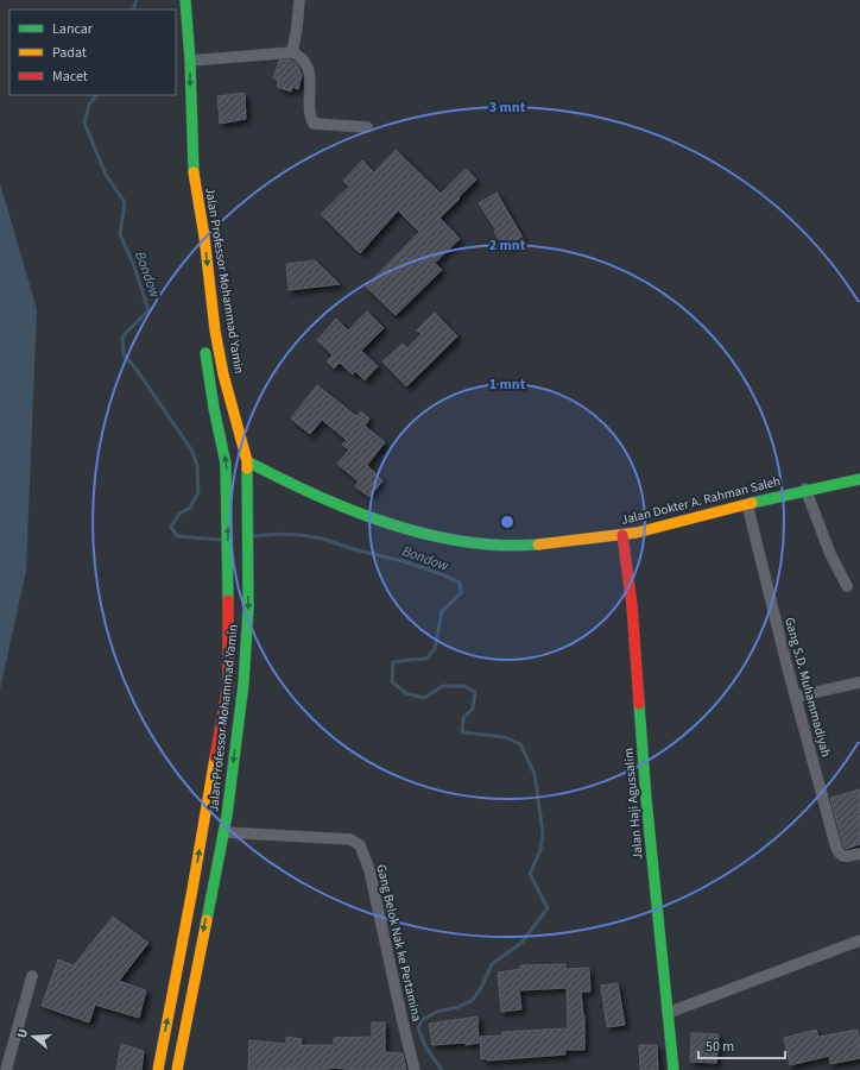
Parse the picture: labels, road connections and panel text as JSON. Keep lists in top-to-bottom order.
{
  "streets": {
    "main road": ["Jalan Professor Mohammad Yamin", "Jalan Dokter A. Rahman Saleh", "Jalan Haji Agussalim"],
    "street": ["Gang S.D. Muhammadiyah", "Gang Belok Nak ke Pertamina"]
  },
  "crossings": [
    ["Jalan Professor Mohammad Yamin", "Jalan Dokter A. Rahman Saleh"],
    ["Jalan Professor Mohammad Yamin", "Gang Belok Nak ke Pertamina"],
    ["Jalan Dokter A. Rahman Saleh", "Gang S.D. Muhammadiyah"],
    ["Jalan Dokter A. Rahman Saleh", "Jalan Haji Agussalim"]
  ],
  "water": ["Bondow"],
  "legend": ["Lancar", "Padat", "Macet"],
  "scale_bar": "50 m",
  "north": "left",
  "rings": ["3 mnt", "2 mnt", "1 mnt"]
}
